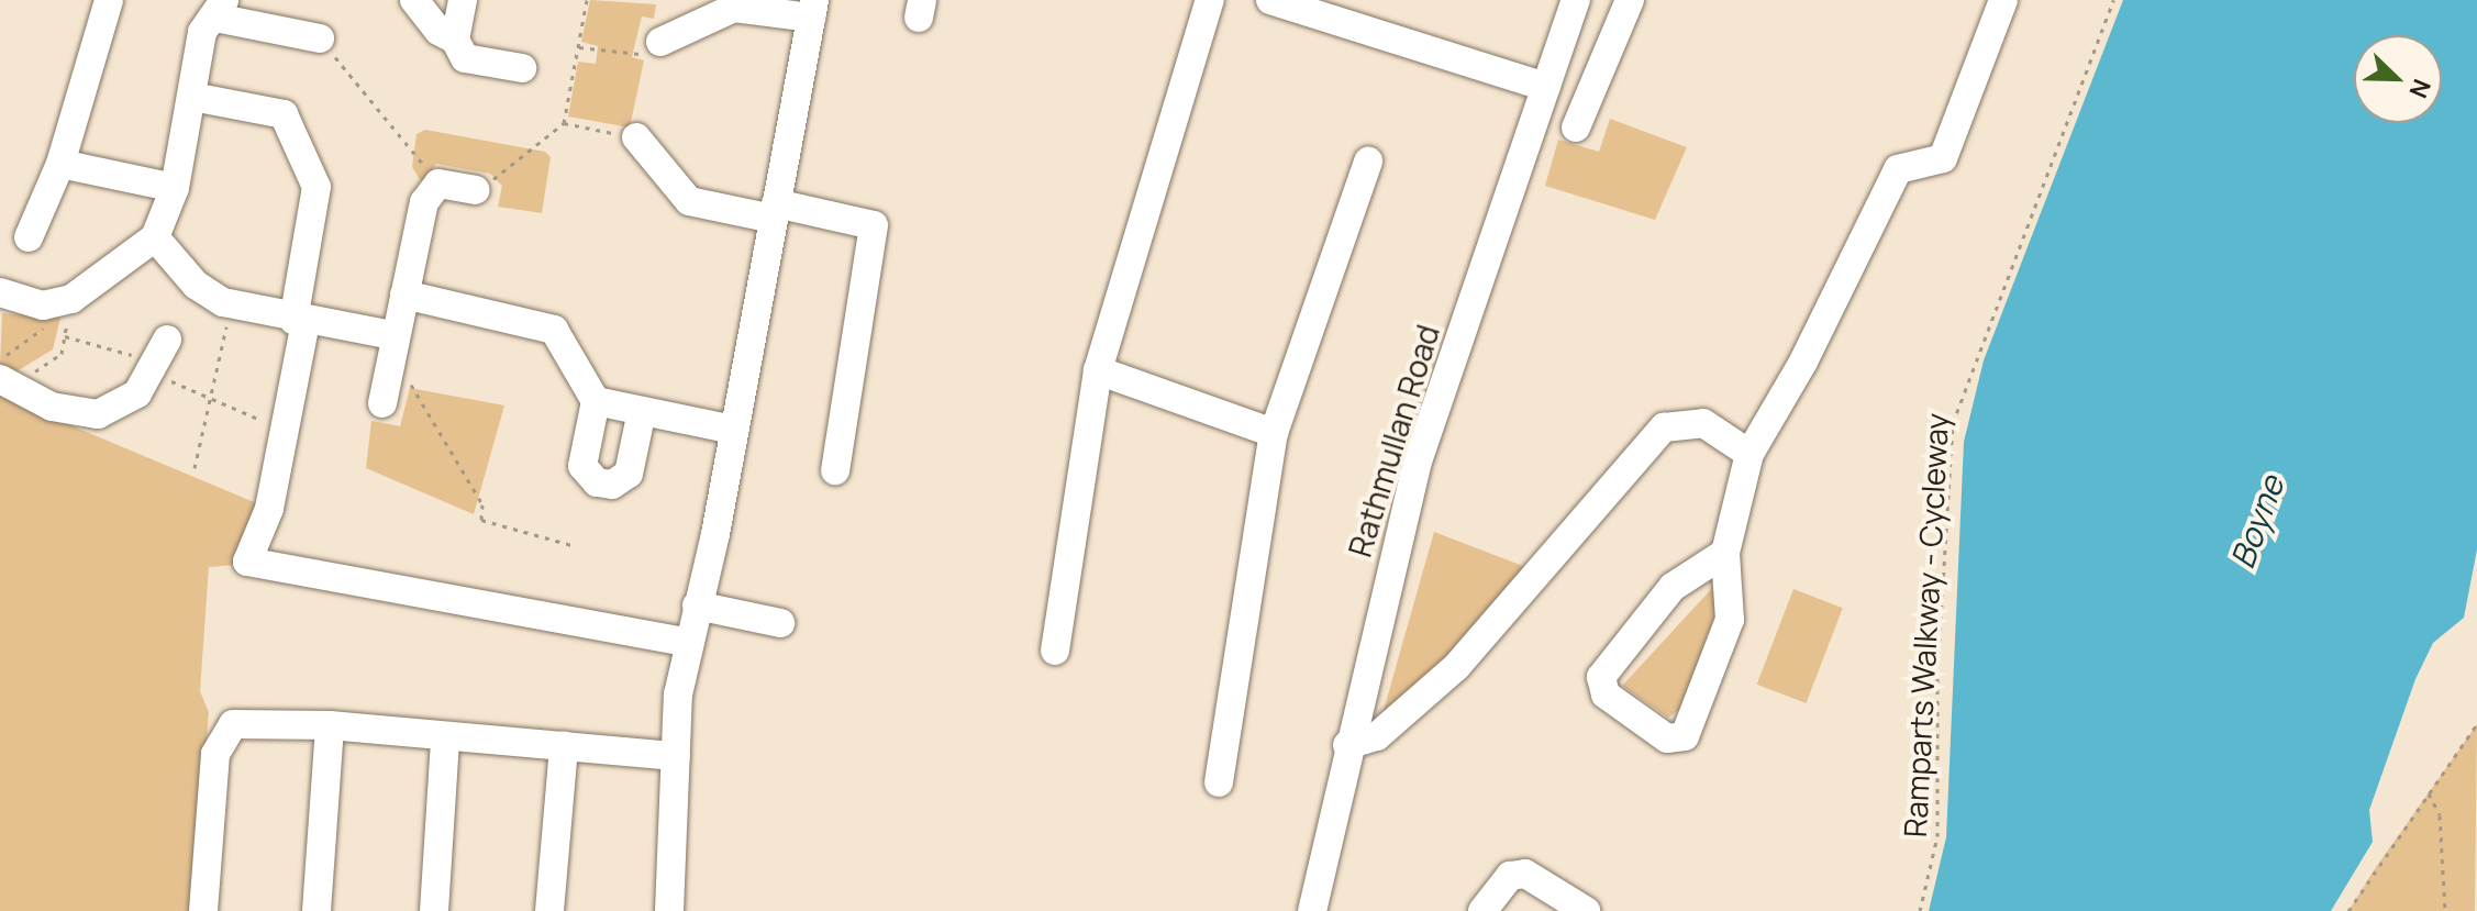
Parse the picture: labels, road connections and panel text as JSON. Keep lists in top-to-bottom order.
{
  "streets": {
    "street": ["Rathmullan Road"],
    "path": ["Ramparts Walkway - Cycleway"]
  },
  "water": ["Boyne"],
  "north": "bottom right"
}
